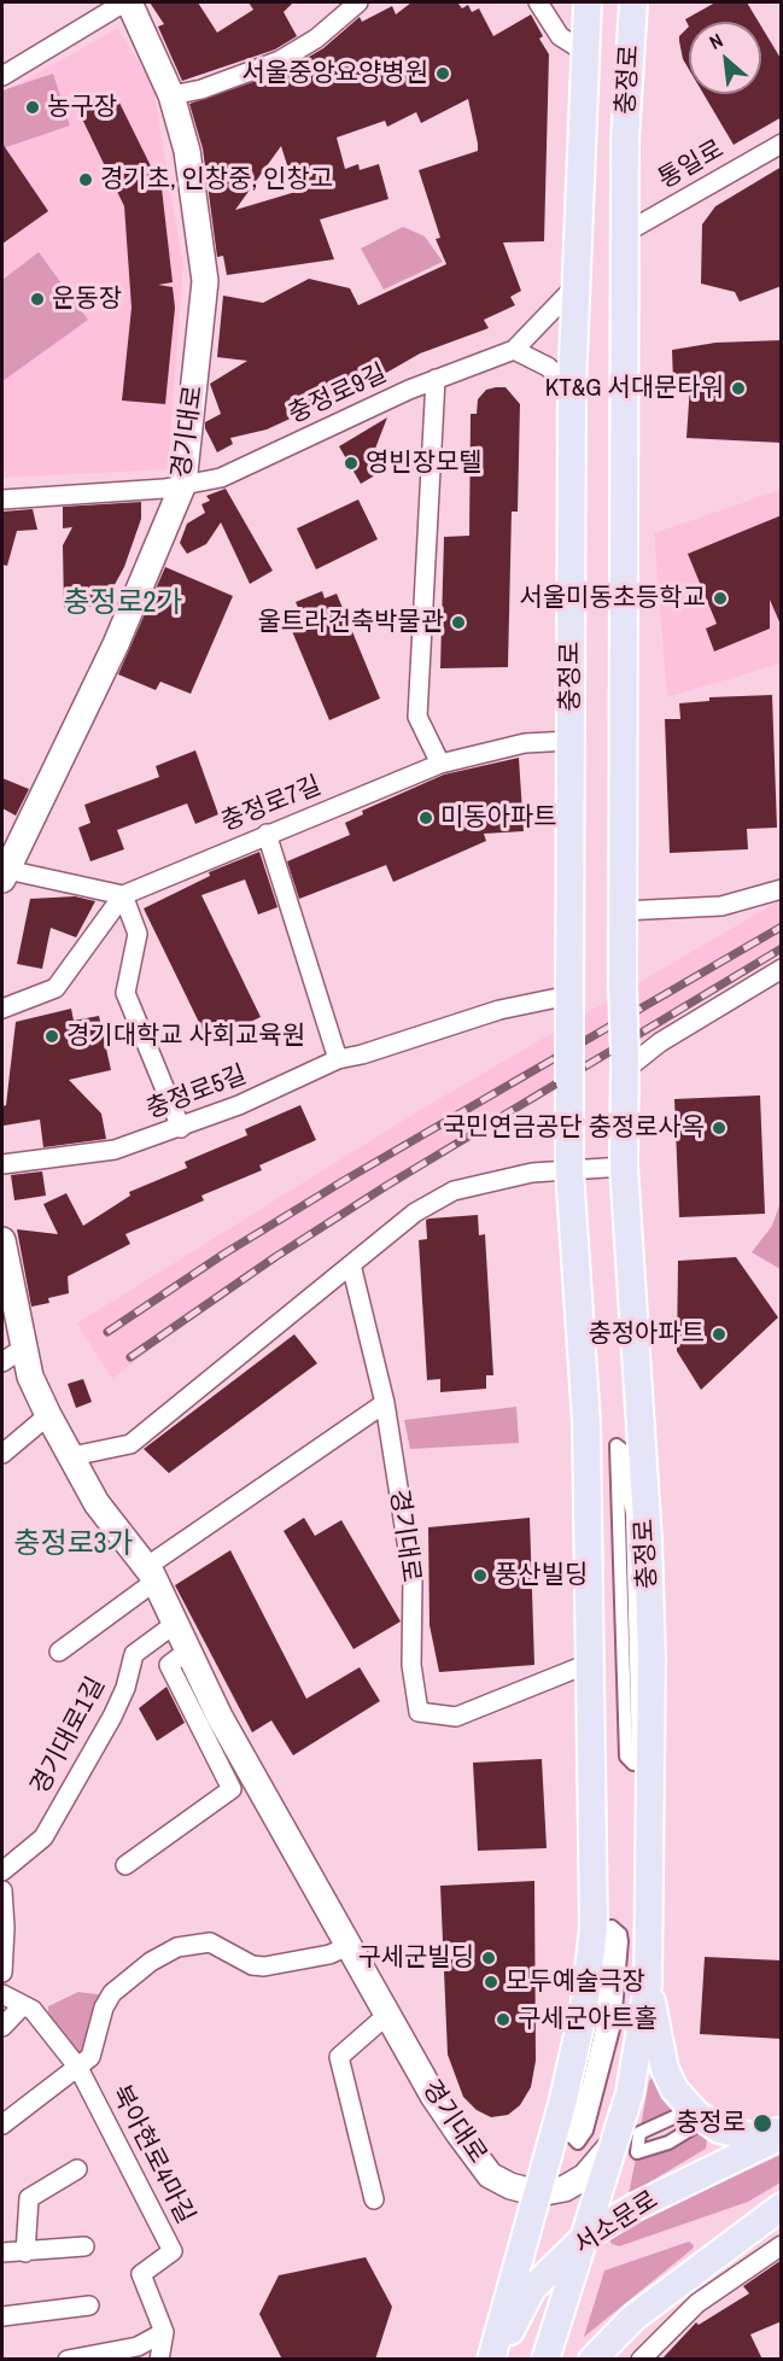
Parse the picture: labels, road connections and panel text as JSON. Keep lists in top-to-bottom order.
{
  "streets": {
    "main road": ["충정로", "경기대로", "서소문로"],
    "street": [
      "통일로",
      "충정로9길",
      "충정로7길",
      "충정로5길",
      "경기대로1길",
      "북아현로4마길"
    ]
  },
  "crossings": [
    ["충정로", "통일로"],
    ["충정로", "충정로9길"],
    ["충정로", "경기대로"],
    ["충정로", "충정로7길"],
    ["충정로", "충정로5길"],
    ["충정로", "서소문로"],
    ["충정로9길", "경기대로"],
    ["경기대로", "경기대로1길"]
  ],
  "districts": ["충정로2가", "충정로3가"],
  "places": [
    "서울중앙요양병원",
    "농구장",
    "경기초, 인창중, 인창고",
    "운동장",
    "KT&G 서대문타워",
    "영빈장모텔",
    "서울미동초등학교",
    "울트라건축박물관",
    "미동아파트",
    "경기대학교 사회교육원",
    "국민연금공단 충정로사옥",
    "충정아파트",
    "풍산빌딩",
    "구세군빌딩",
    "모두예술극장",
    "구세군아트홀",
    "충정로"
  ],
  "north": "top left"
}
